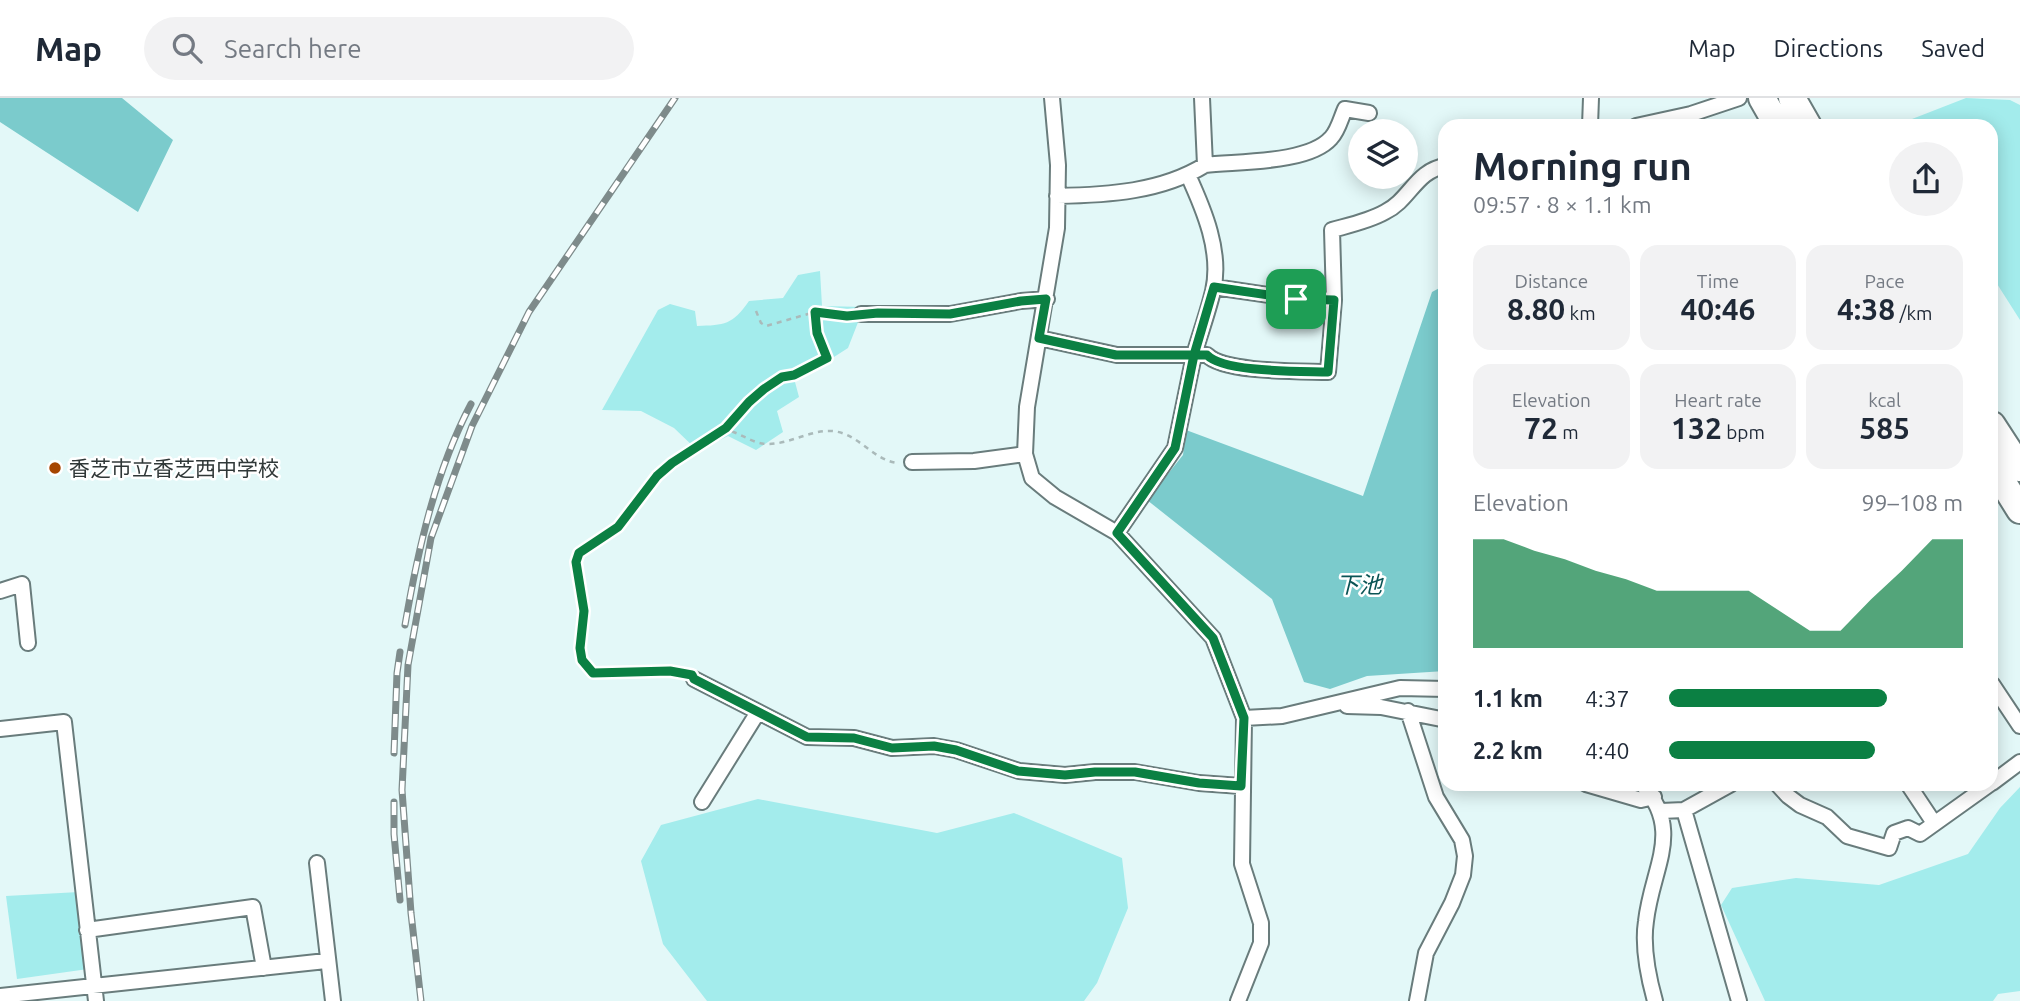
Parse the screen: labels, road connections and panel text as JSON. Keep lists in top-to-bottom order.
{
  "water": ["下池"],
  "places": ["香芝市立香芝西中学校"],
  "page": {
    "header": "Map",
    "search": "Search here",
    "nav": ["Map", "Directions", "Saved"],
    "heading": ["Morning run", "09:57 · 8 × 1.1 km"],
    "stats": [
      ["Distance", "8.80 km"],
      ["Time", "40:46"],
      ["Pace", "4:38 /km"],
      ["Elevation", "72 m"],
      ["Heart rate", "132 bpm"],
      ["kcal", "585"]
    ],
    "chart": ["Elevation", "99–108 m"],
    "list": [
      {
        "name": "1.1 km",
        "note": "4:37"
      },
      {
        "name": "2.2 km",
        "note": "4:40"
      }
    ]
  }
}
